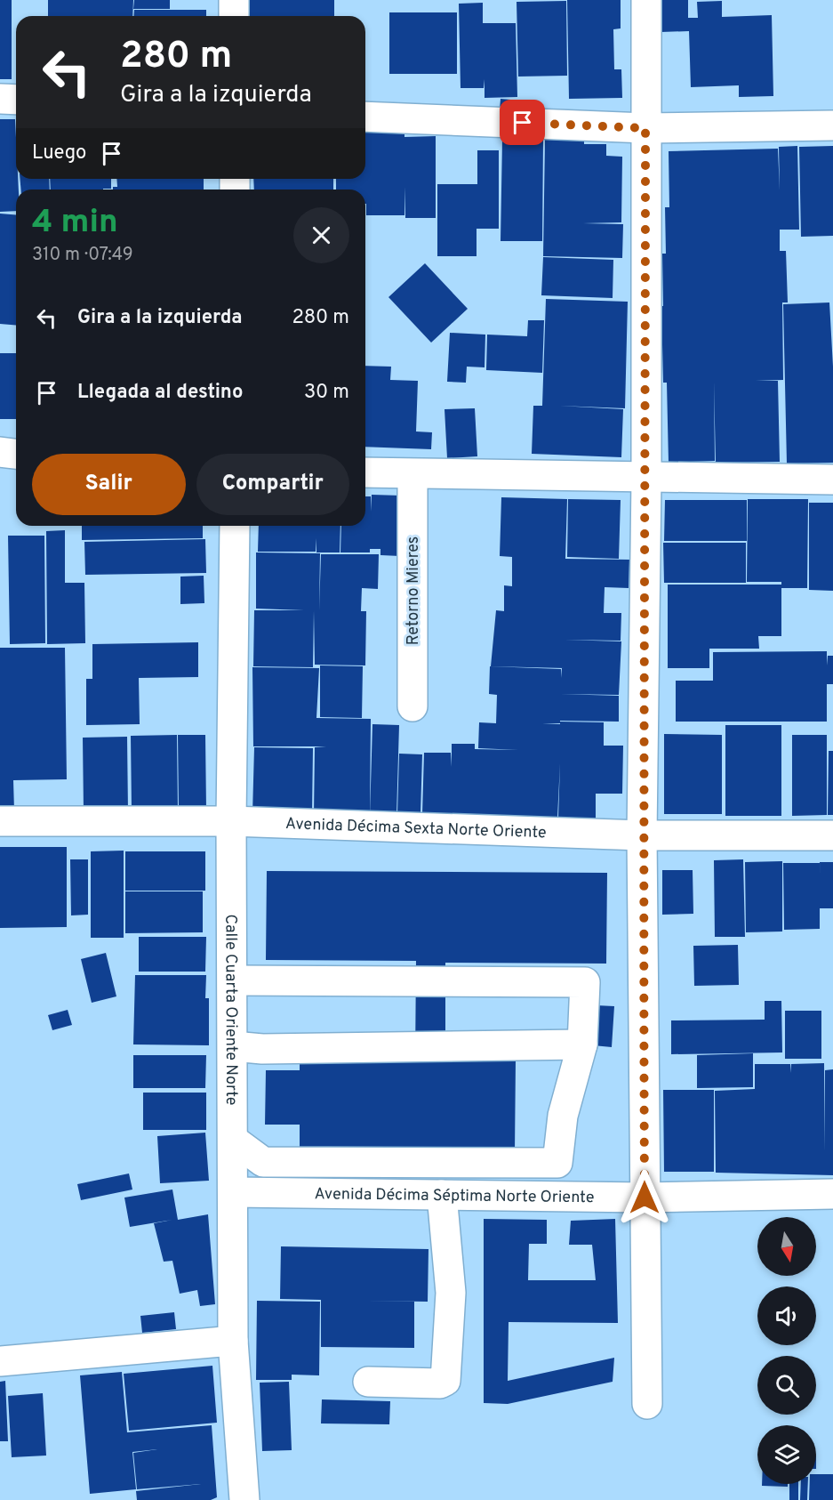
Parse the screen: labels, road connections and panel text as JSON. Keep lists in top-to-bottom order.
{
  "streets": {
    "street": [
      "Retorno Mieres",
      "Avenida Décima Sexta Norte Oriente",
      "Calle Cuarta Oriente Norte",
      "Avenida Décima Séptima Norte Oriente"
    ]
  },
  "crossings": [
    ["Avenida Décima Sexta Norte Oriente", "Calle Cuarta Oriente Norte"],
    ["Calle Cuarta Oriente Norte", "Avenida Décima Séptima Norte Oriente"]
  ],
  "north": "bottom",
  "page": {
    "turn": ["280 m", "Gira a la izquierda"],
    "then": "Luego",
    "heading": ["4 min", "310 m · 07:49"],
    "list": [
      {
        "name": "Gira a la izquierda",
        "value": "280 m"
      },
      {
        "name": "Llegada al destino",
        "value": "30 m"
      }
    ],
    "buttons": ["Salir", "Compartir"]
  }
}
